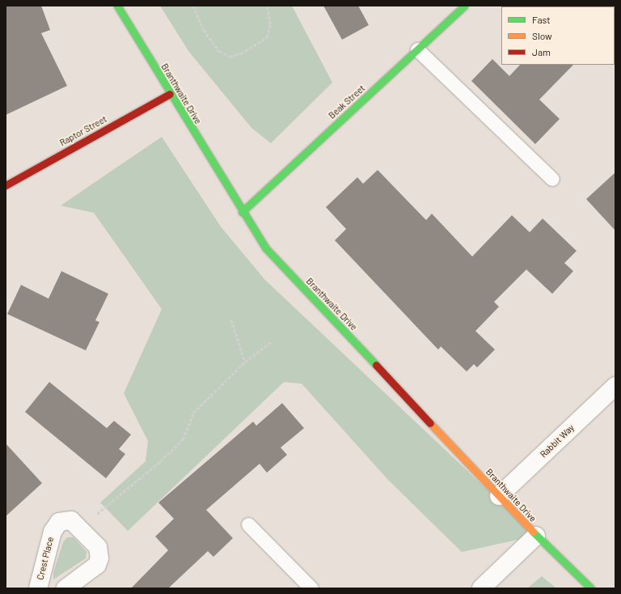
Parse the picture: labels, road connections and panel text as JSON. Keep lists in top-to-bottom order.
{
  "streets": {
    "street": [
      "Branthwaite Drive",
      "Beak Street",
      "Raptor Street",
      "Rabbit Way",
      "Crest Place"
    ]
  },
  "crossings": [
    ["Branthwaite Drive", "Beak Street"],
    ["Branthwaite Drive", "Raptor Street"],
    ["Branthwaite Drive", "Rabbit Way"]
  ],
  "legend": ["Fast", "Slow", "Jam"]
}
